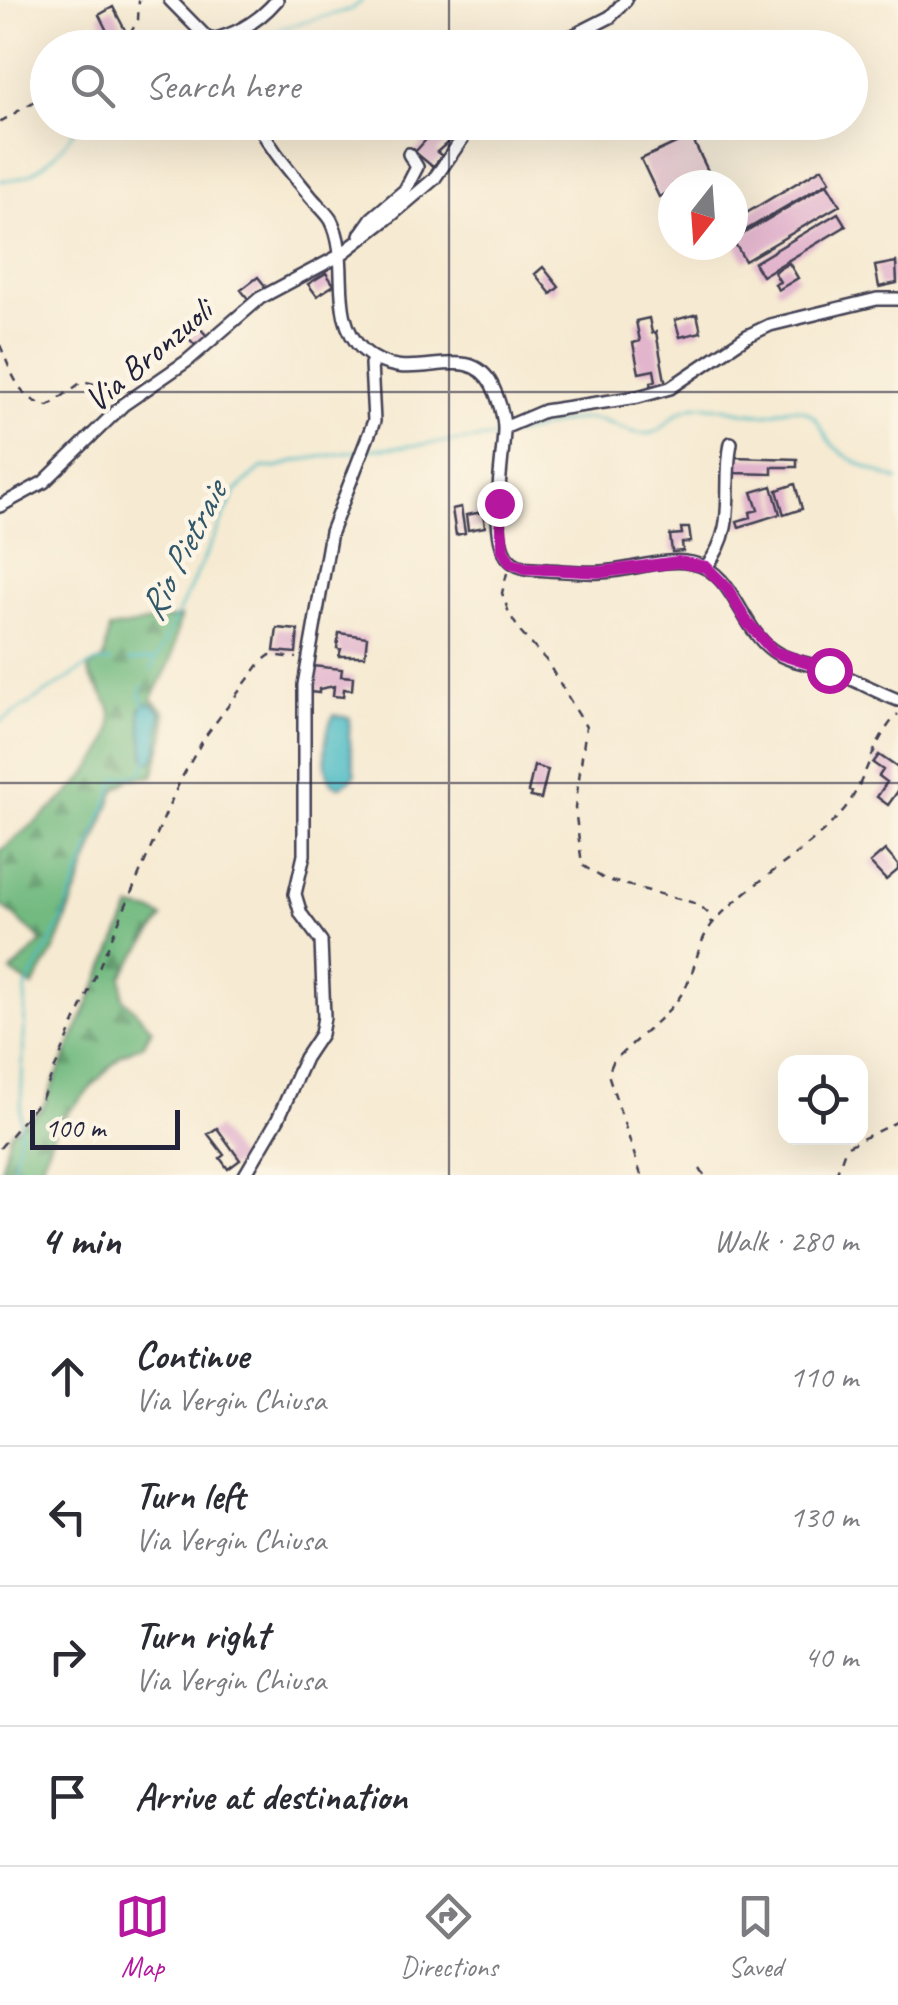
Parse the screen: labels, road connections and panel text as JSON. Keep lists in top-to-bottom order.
{
  "streets": {
    "street": ["Via Bronzuoli"]
  },
  "water": ["Rio Pietraie"],
  "scale_bar": "100 m",
  "north": "bottom",
  "page": {
    "search": "Search here",
    "scale": "100 m",
    "heading": ["4 min", "Walk · 280 m"],
    "list": [
      ["Continue", "Via Vergin Chiusa", "110 m"],
      ["Turn left", "Via Vergin Chiusa", "130 m"],
      ["Turn right", "Via Vergin Chiusa", "40 m"],
      "Arrive at destination"
    ],
    "nav": ["Map", "Directions", "Saved"]
  }
}
